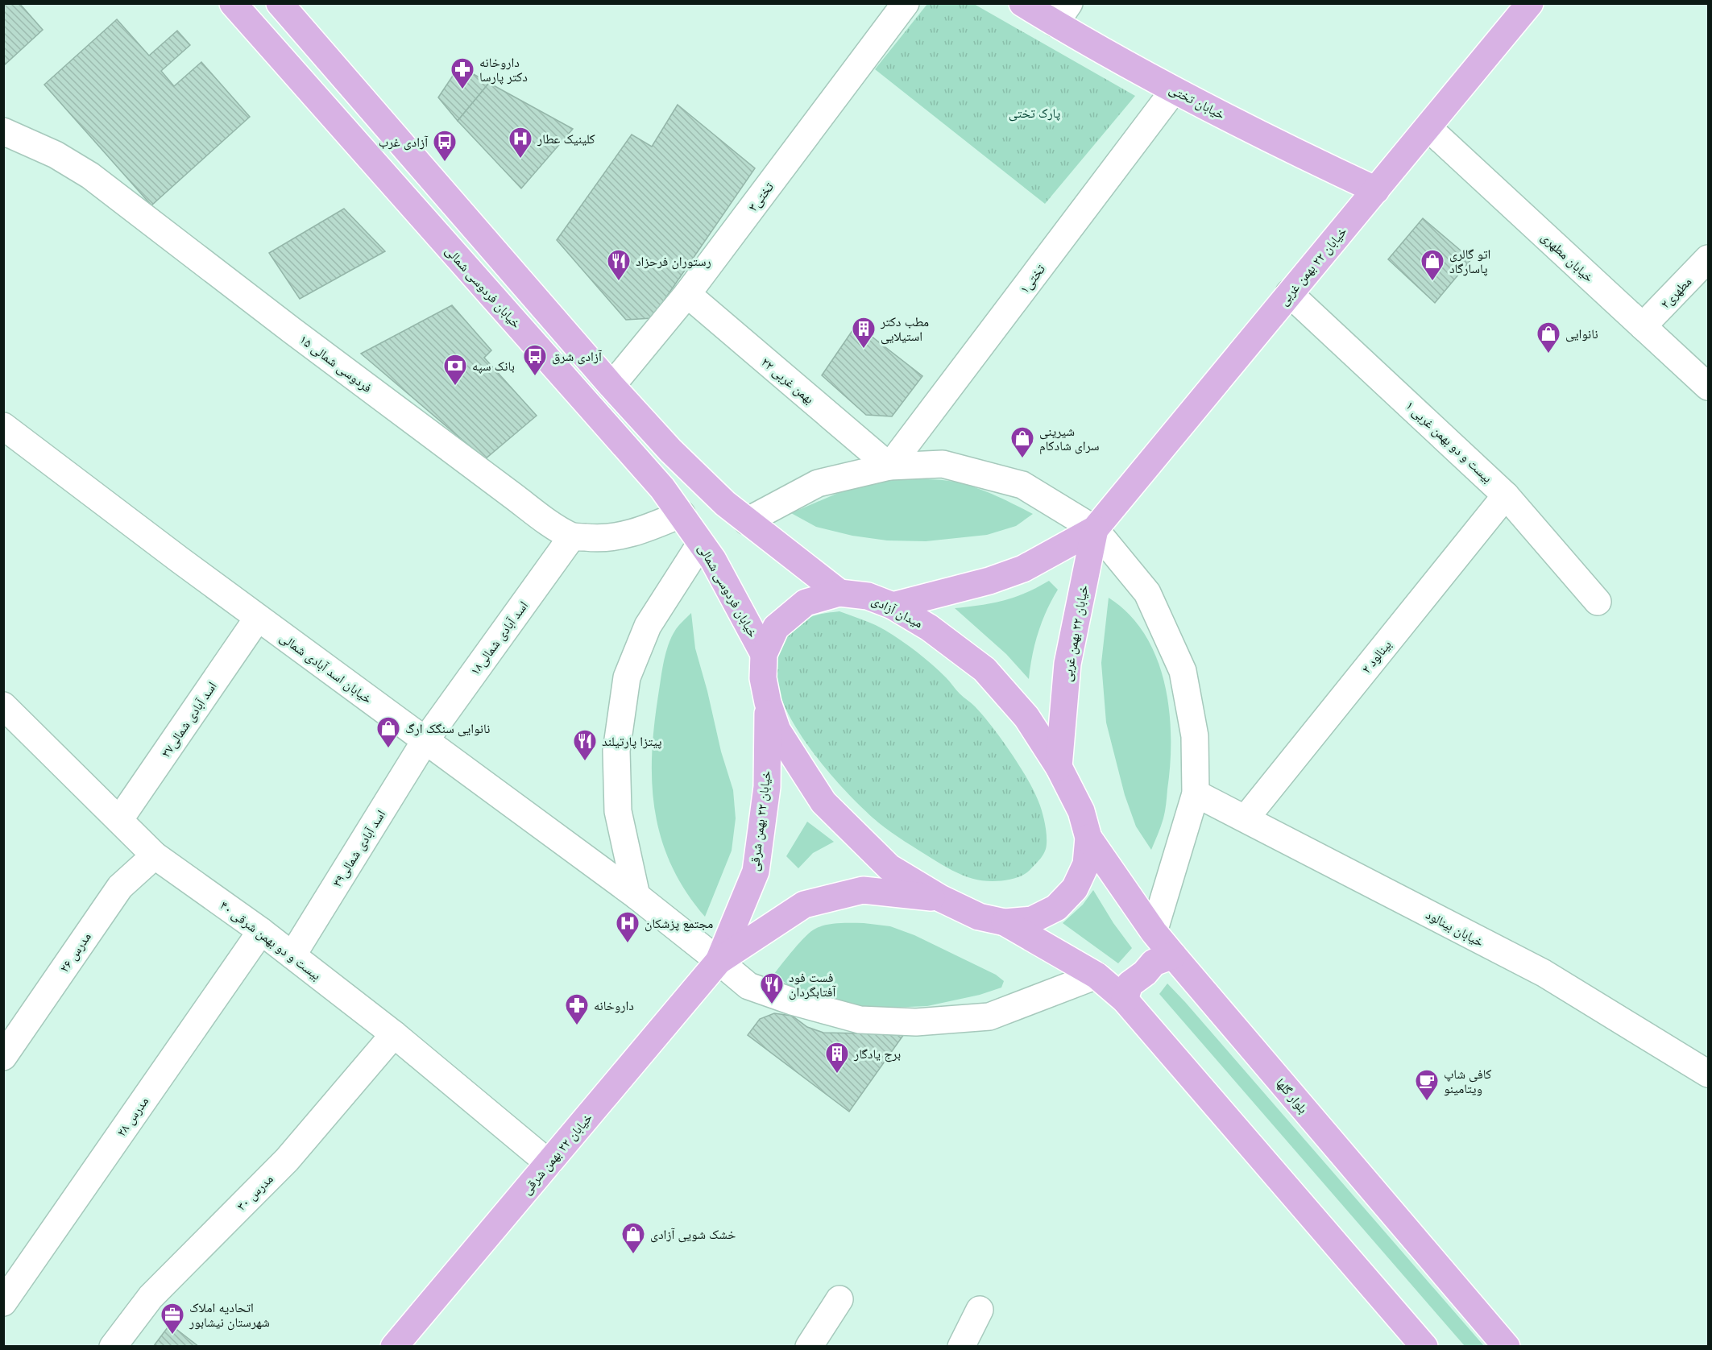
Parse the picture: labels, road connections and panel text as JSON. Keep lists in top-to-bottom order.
{
  "streets": {
    "main road": [
      "خیابان تختی",
      "خیابان ۲۲ بهمن غربی",
      "خیابان فردوسی شمالی",
      "میدان آزادی",
      "خیابان ۲۲ بهمن شرقی",
      "بلوار گلها"
    ],
    "street": [
      "تختی۳",
      "خیابان مطهری",
      "تختی۱",
      "مطهری۲",
      "فردوسی شمالی ۱۵",
      "۲۲ بهمن غربی",
      "بیست و دو بهمن غربی ۱",
      "اسد آبادی شمالی۱۸",
      "بینالود ۲",
      "خیابان اسد آبادی شمالی",
      "اسد آبادی شمالی۳۷",
      "اسد آبادی شمالی۳۹",
      "خیابان بینالود",
      "بیست و دو بهمن شرقی ۴۰",
      "مدرس ۲۶",
      "مدرس ۲۸",
      "مدرس ۳۰"
    ]
  },
  "crossings": [
    ["خیابان تختی", "خیابان ۲۲ بهمن غربی"],
    ["خیابان تختی", "تختی۱"],
    ["تختی۳", "۲۲ بهمن غربی"],
    ["خیابان مطهری", "خیابان ۲۲ بهمن غربی"],
    ["خیابان مطهری", "مطهری۲"],
    ["خیابان ۲۲ بهمن غربی", "بیست و دو بهمن غربی ۱"],
    ["خیابان ۲۲ بهمن غربی", "میدان آزادی"],
    ["تختی۱", "۲۲ بهمن غربی"],
    ["خیابان فردوسی شمالی", "فردوسی شمالی ۱۵"],
    ["خیابان فردوسی شمالی", "میدان آزادی"],
    ["فردوسی شمالی ۱۵", "اسد آبادی شمالی۱۸"],
    ["بیست و دو بهمن غربی ۱", "بینالود ۲"],
    ["میدان آزادی", "خیابان ۲۲ بهمن شرقی"],
    ["میدان آزادی", "بلوار گلها"],
    ["اسد آبادی شمالی۱۸", "خیابان اسد آبادی شمالی"],
    ["اسد آبادی شمالی۱۸", "اسد آبادی شمالی۳۹"],
    ["بینالود ۲", "خیابان بینالود"],
    ["خیابان اسد آبادی شمالی", "اسد آبادی شمالی۳۷"],
    ["خیابان اسد آبادی شمالی", "خیابان ۲۲ بهمن شرقی"],
    ["خیابان اسد آبادی شمالی", "اسد آبادی شمالی۳۹"],
    ["اسد آبادی شمالی۳۷", "بیست و دو بهمن شرقی ۴۰"],
    ["خیابان ۲۲ بهمن شرقی", "بیست و دو بهمن شرقی ۴۰"],
    ["اسد آبادی شمالی۳۹", "بیست و دو بهمن شرقی ۴۰"],
    ["بیست و دو بهمن شرقی ۴۰", "مدرس ۲۶"],
    ["بیست و دو بهمن شرقی ۴۰", "مدرس ۲۸"],
    ["بیست و دو بهمن شرقی ۴۰", "مدرس ۳۰"]
  ],
  "parks": ["پارک تختی"],
  "places": {
    "pharmacy": ["داروخانه دکتر پارسا", "داروخانه"],
    "hospital": ["کلینیک عطار", "مجتمع پزشکان"],
    "bus stop": ["آزادی غرب", "آزادی شرق"],
    "restaurant": ["رستوران فرحزاد", "پیتزا پارتیلند", "فست فود آفتابگردان"],
    "shop": [
      "اتو گالری پاسارگاد",
      "نانوایی",
      "شیرینی سرای شادکام",
      "نانوایی سنگک ارگ",
      "خشک شویی آزادی"
    ],
    "building": ["مطب دکتر استیلایی", "برج یادگار"],
    "bank": ["بانک سپه"],
    "cafe": ["کافی شاپ ویتامینو"],
    "office": ["اتحادیه املاک شهرستان نیشابور"]
  }
}
